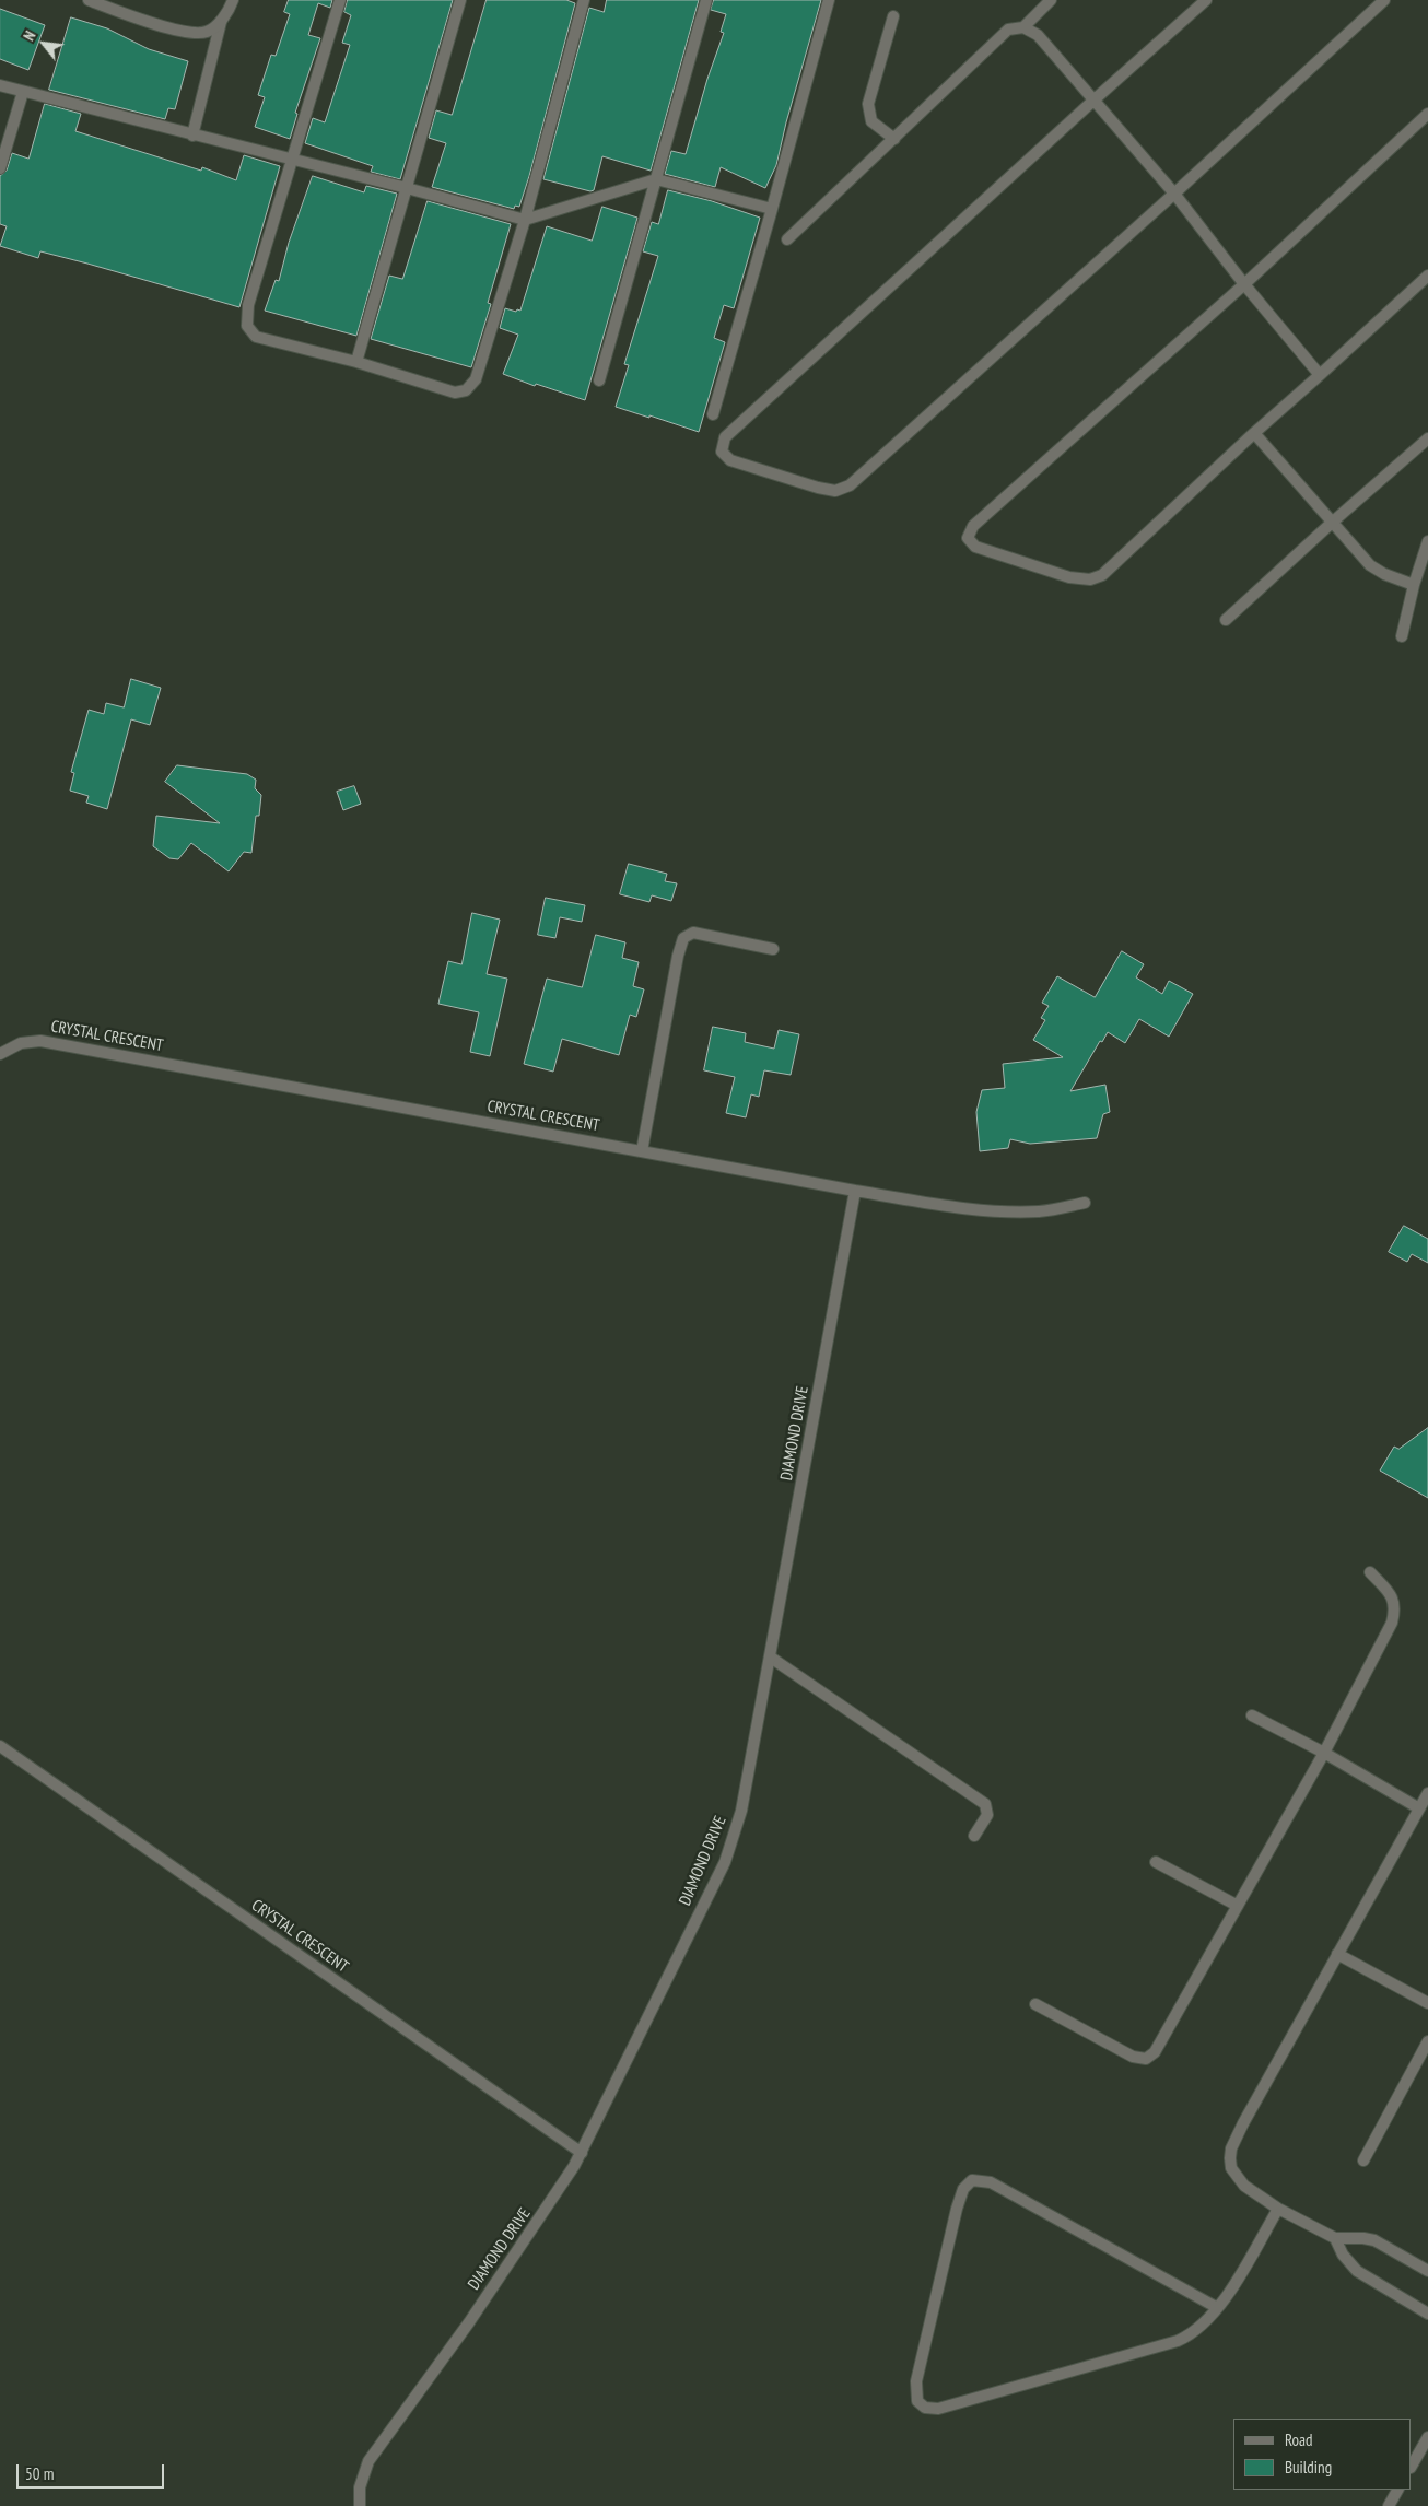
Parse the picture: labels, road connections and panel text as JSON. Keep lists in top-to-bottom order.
{
  "streets": {
    "street": ["CRYSTAL CRESCENT", "DIAMOND DRIVE"]
  },
  "crossings": [
    ["CRYSTAL CRESCENT", "DIAMOND DRIVE"]
  ],
  "legend": ["Road", "Building"],
  "scale_bar": "50 m",
  "north": "top left"
}
